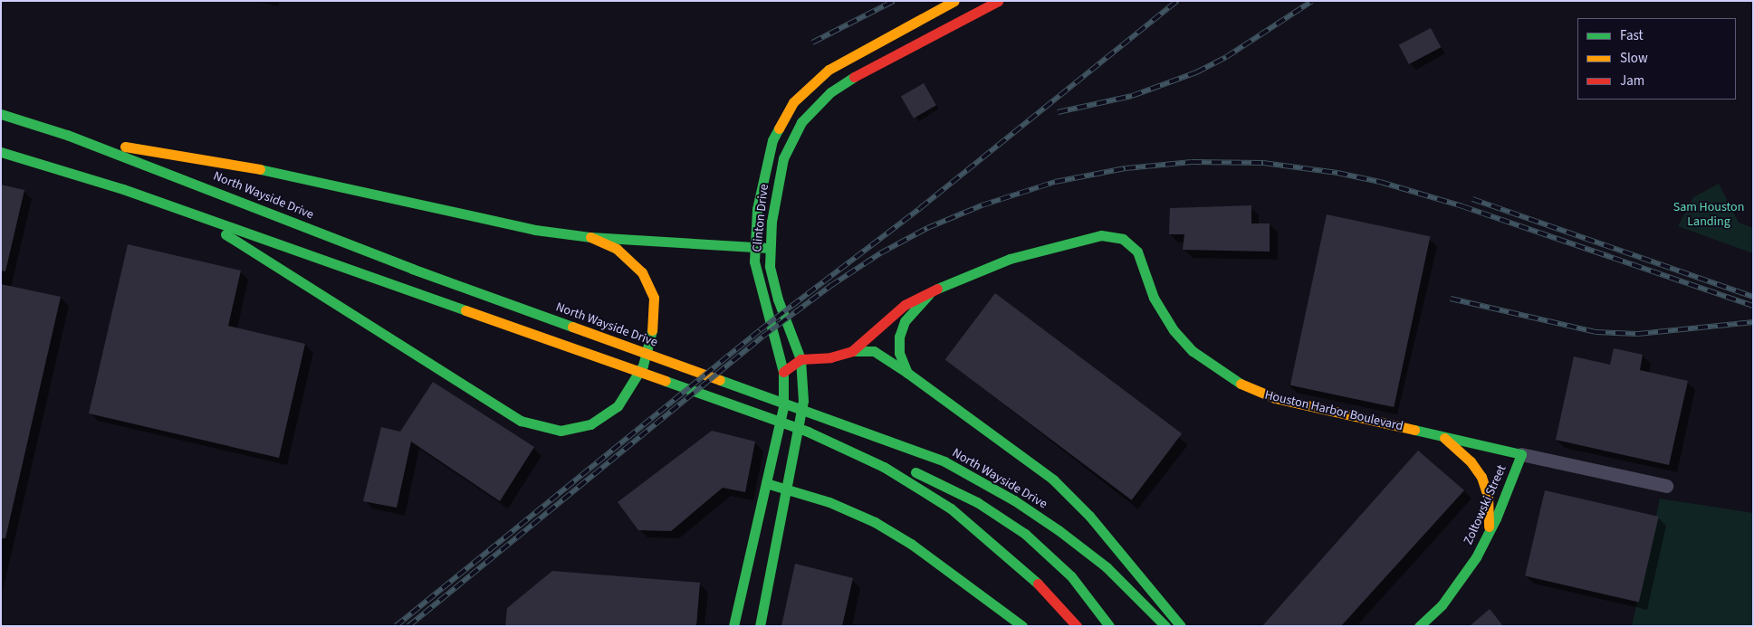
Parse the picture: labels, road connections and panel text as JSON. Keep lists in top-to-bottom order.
{
  "streets": {
    "main road": [
      "North Wayside Drive",
      "Clinton Drive",
      "Houston Harbor Boulevard",
      "Zoltowski Street"
    ]
  },
  "crossings": [
    ["Clinton Drive", "Houston Harbor Boulevard"],
    ["Houston Harbor Boulevard", "Zoltowski Street"]
  ],
  "parks": ["Sam Houston Landing"],
  "legend": ["Fast", "Slow", "Jam"]
}
